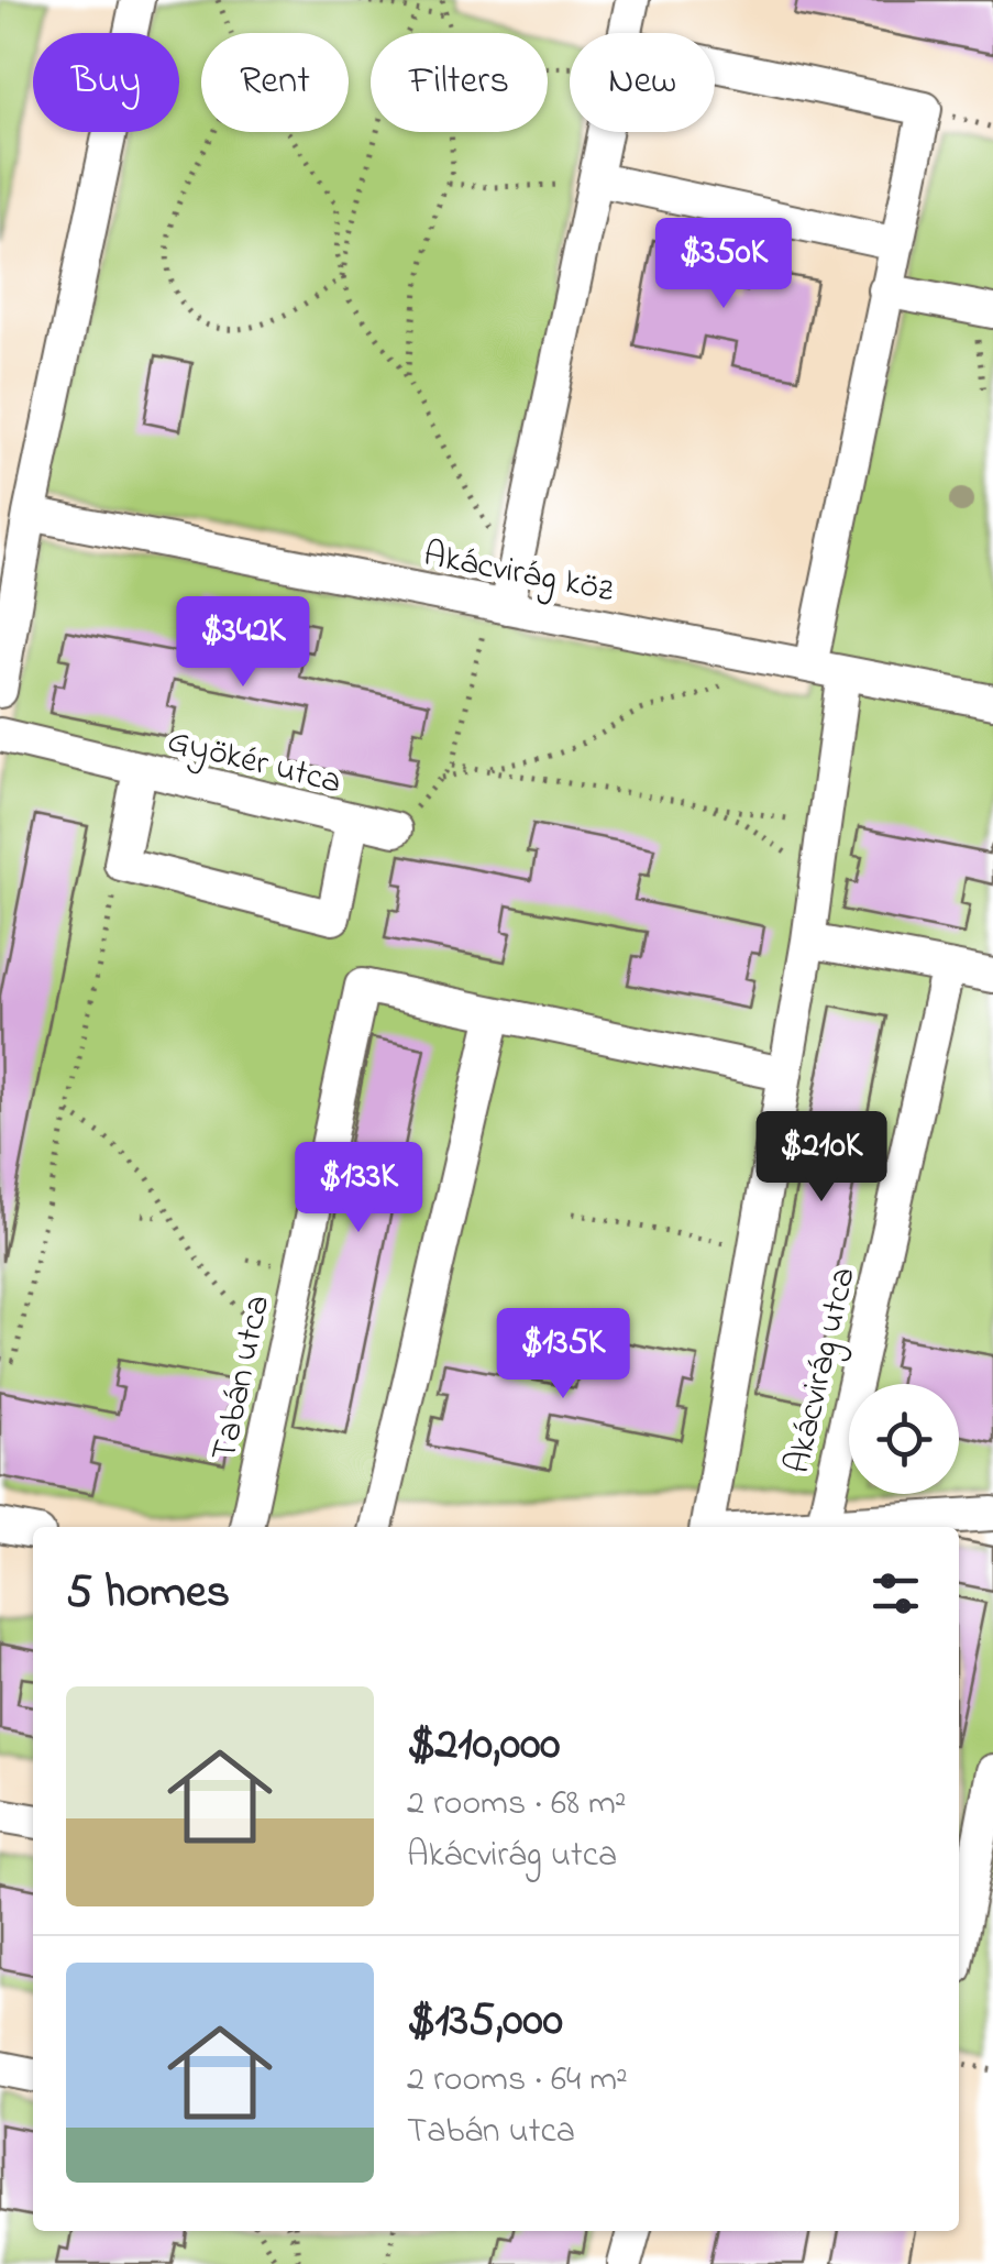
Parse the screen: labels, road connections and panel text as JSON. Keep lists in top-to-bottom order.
{
  "streets": {
    "street": [
      "Akácvirág köz",
      "Gyökér utca",
      "Akácvirág utca",
      "Tabán utca"
    ]
  },
  "page": {
    "chip": [
      "Buy",
      "Rent",
      "Filters",
      "New"
    ],
    "price": [
      "$350K",
      "$342K",
      "$210K",
      "$133K",
      "$135K"
    ],
    "heading": "5 homes",
    "list": [
      {
        "name": "$210,000",
        "note": "2 rooms · 68 m² · Akácvirág utca"
      },
      {
        "name": "$135,000",
        "note": "2 rooms · 64 m² · Tabán utca"
      }
    ]
  }
}
